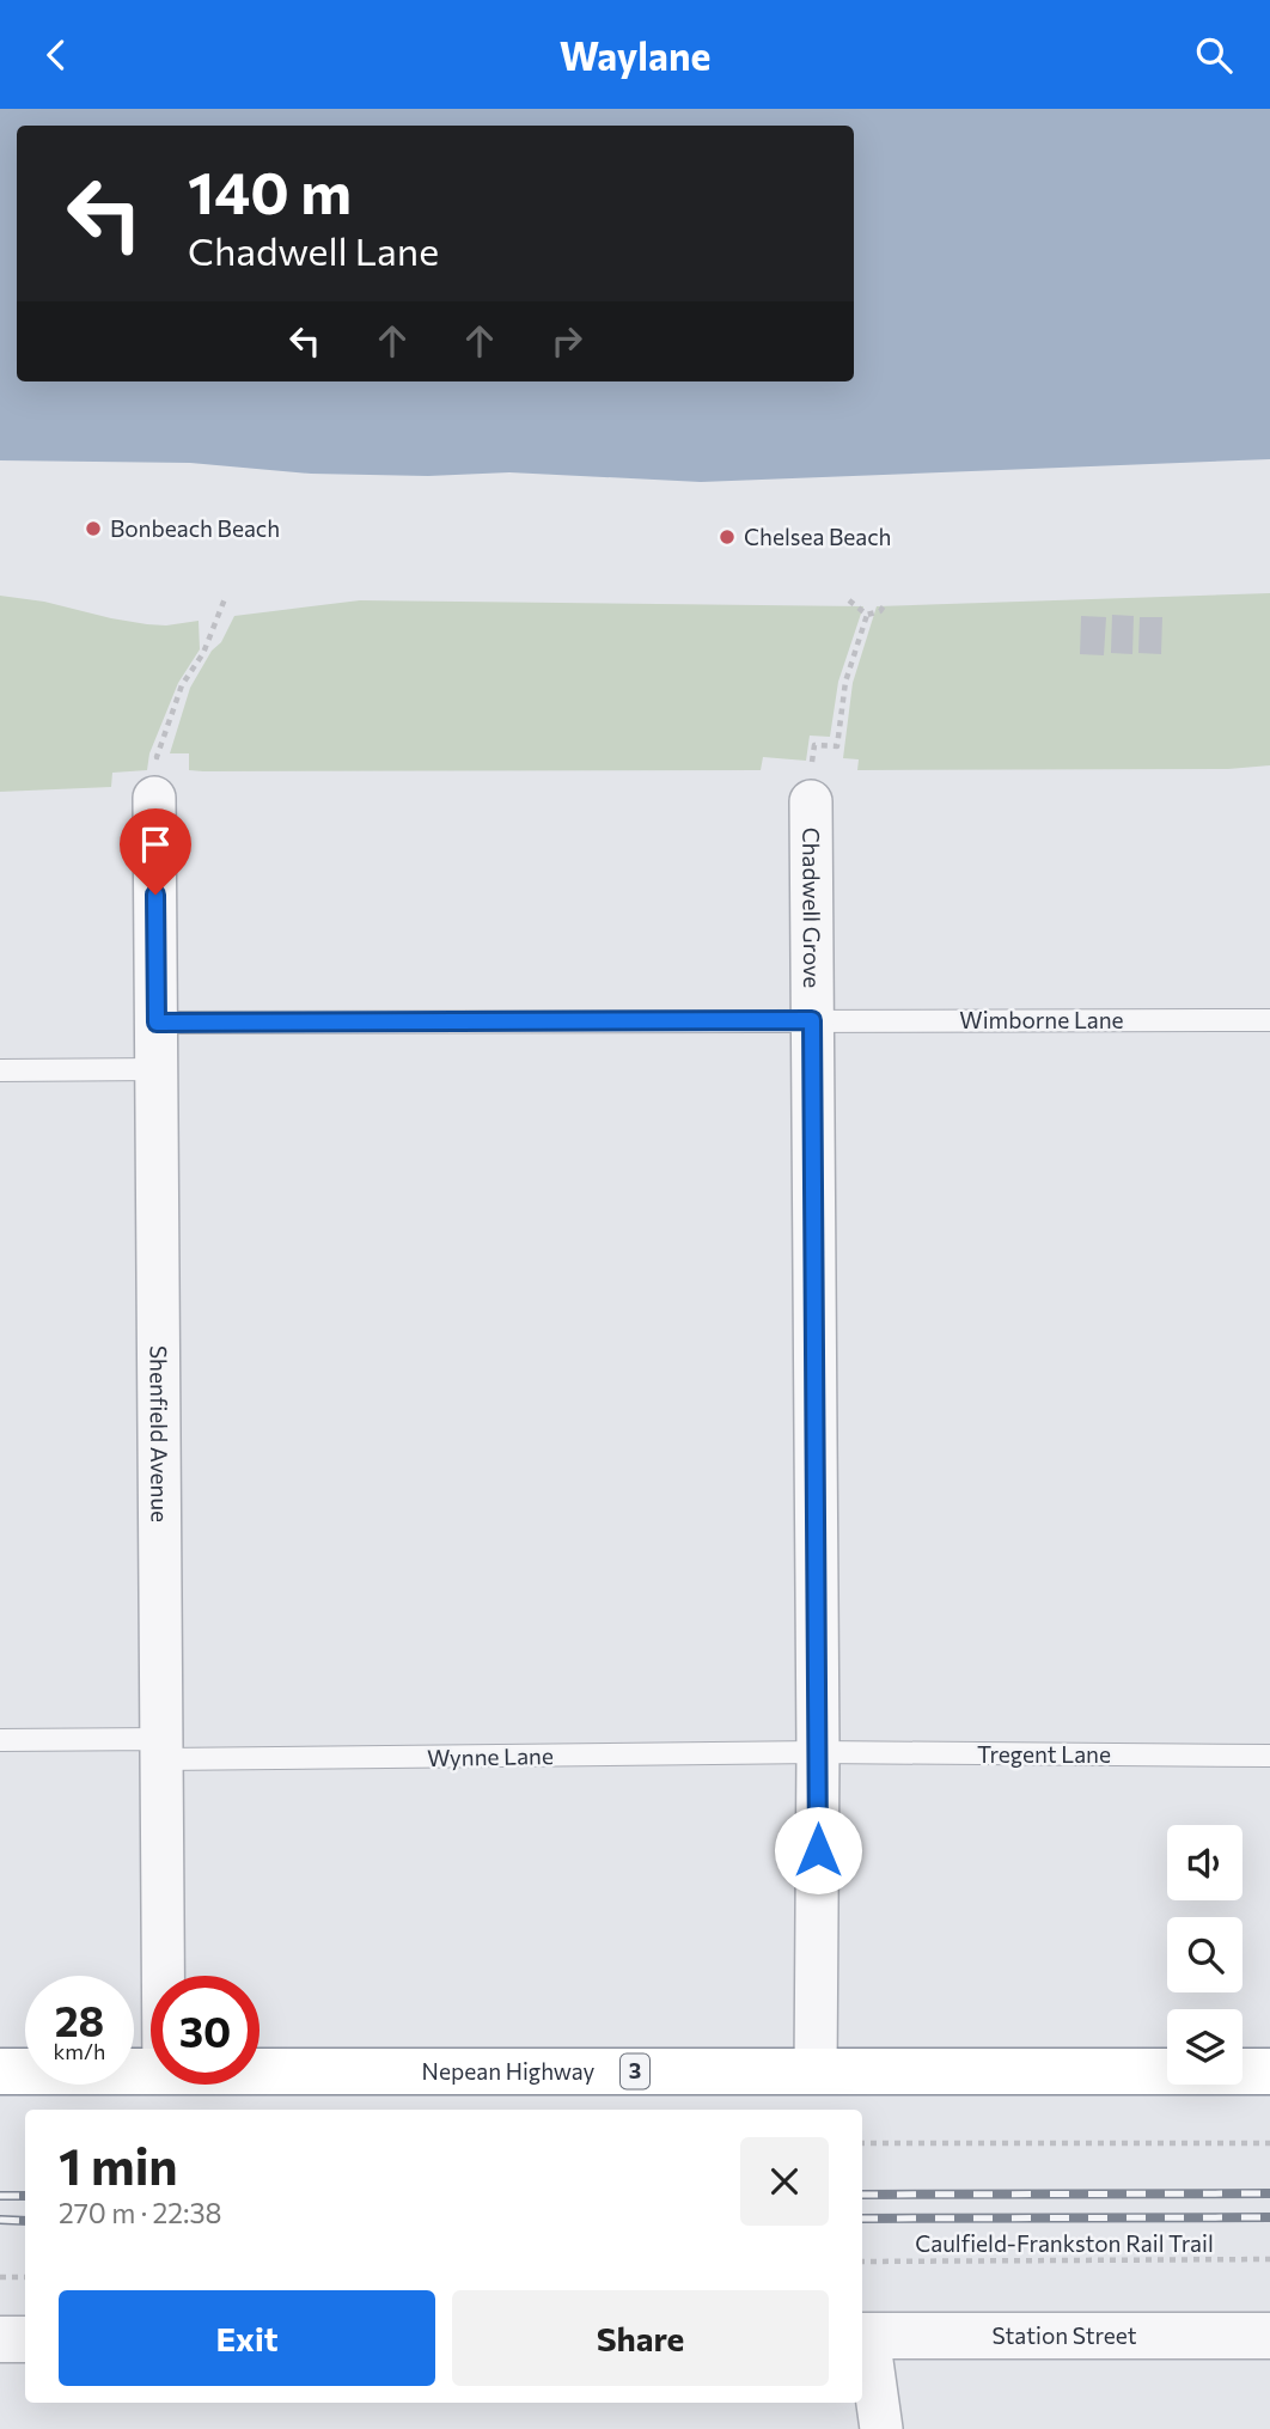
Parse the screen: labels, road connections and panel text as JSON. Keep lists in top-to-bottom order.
{
  "streets": {
    "highway": ["Nepean Highway", "3"],
    "street": ["Chadwell Grove", "Shenfield Avenue", "Station Street"],
    "lane": ["Wimborne Lane", "Tregent Lane", "Wynne Lane"],
    "path": ["Caulfield-Frankston Rail Trail"]
  },
  "crossings": [
    ["Chadwell Grove", "Wimborne Lane"],
    ["Chadwell Grove", "Tregent Lane"],
    ["Chadwell Grove", "Wynne Lane"],
    ["Chadwell Grove", "Nepean Highway"],
    ["Wimborne Lane", "Shenfield Avenue"],
    ["Shenfield Avenue", "Wynne Lane"],
    ["Tregent Lane", "Wynne Lane"]
  ],
  "places": ["Bonbeach Beach", "Chelsea Beach"],
  "page": {
    "header": "Waylane",
    "turn": ["140 m", "Chadwell Lane"],
    "speed": "28 km/h",
    "limit": "30",
    "heading": ["1 min", "270 m · 22:38"],
    "buttons": ["Exit", "Share"]
  }
}
